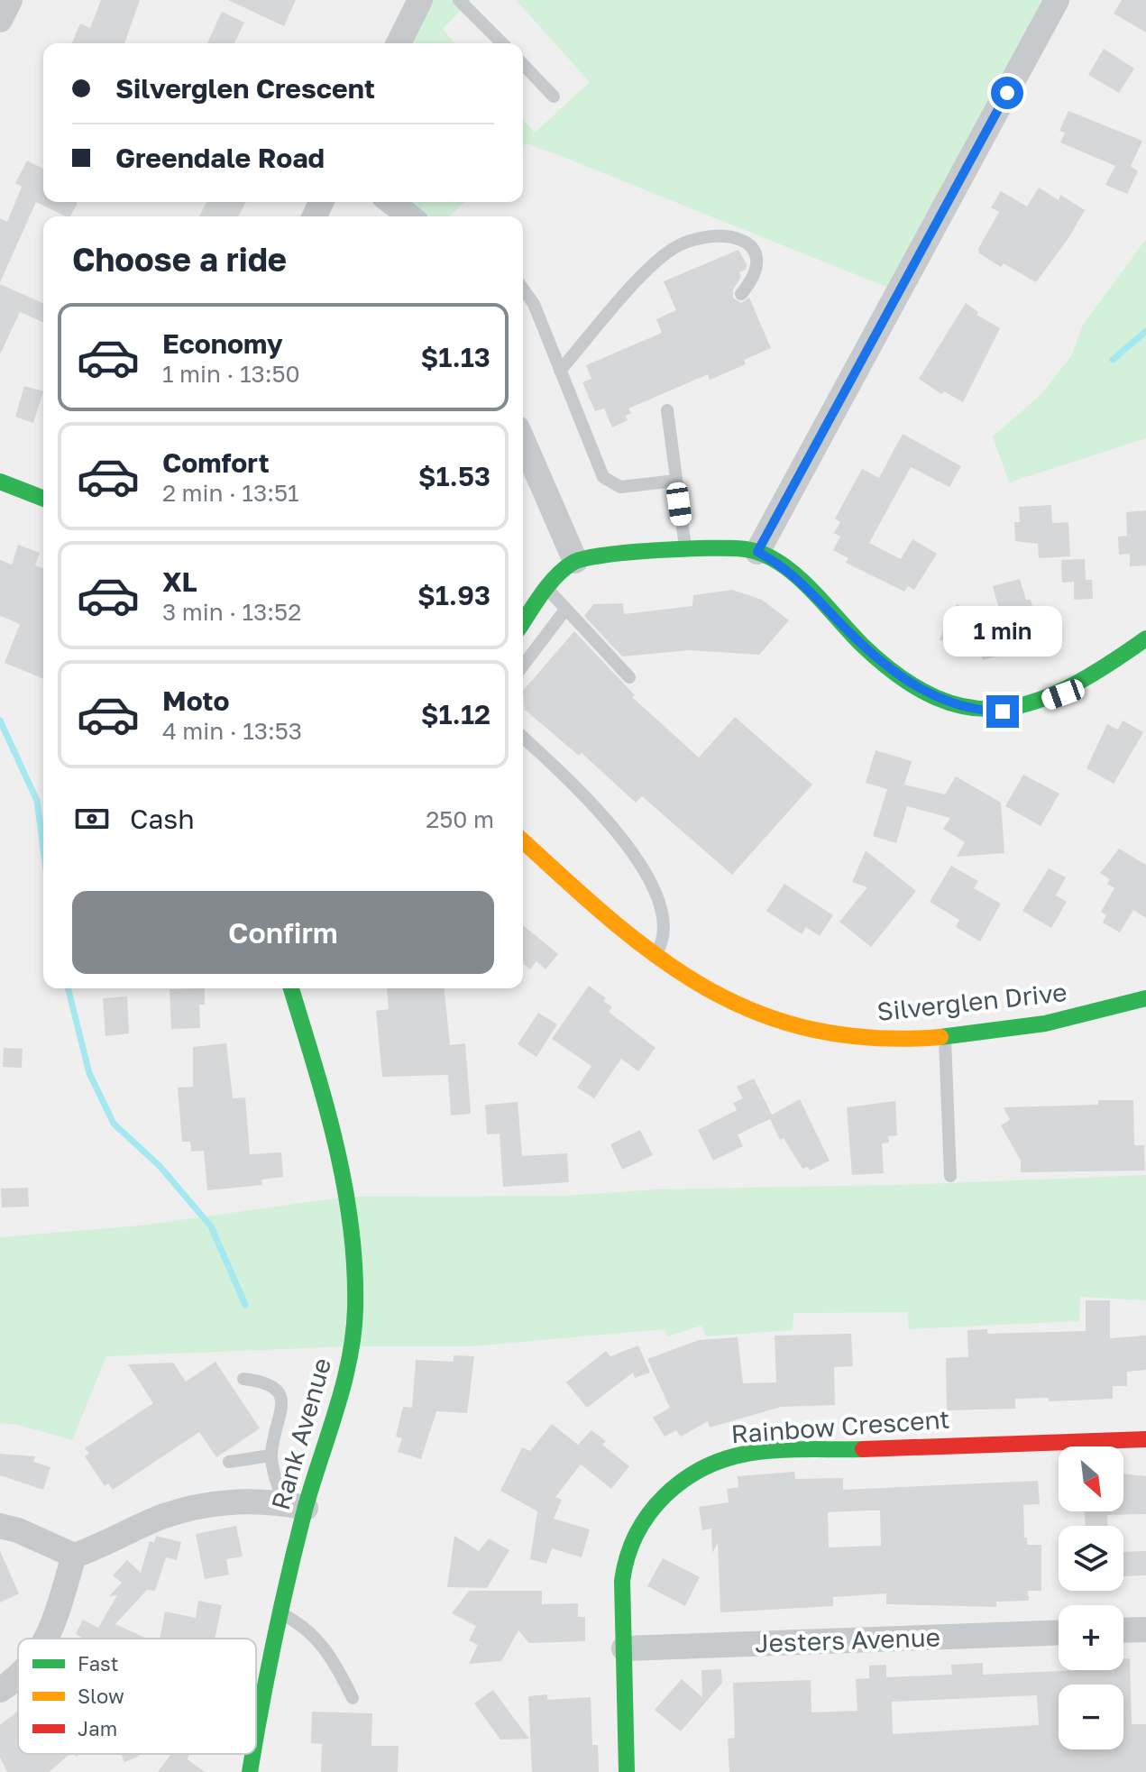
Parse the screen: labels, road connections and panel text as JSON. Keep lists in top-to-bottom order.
{
  "streets": {
    "street": [
      "Silverglen Drive",
      "Rainbow Crescent",
      "Rank Avenue",
      "Jesters Avenue"
    ]
  },
  "crossings": [
    ["Rainbow Crescent", "Jesters Avenue"]
  ],
  "legend": ["Fast", "Slow", "Jam"],
  "north": "bottom right",
  "page": {
    "banner": ["Silverglen Crescent", "Greendale Road"],
    "heading": "Choose a ride",
    "list": [
      {
        "name": "Economy",
        "note": "1 min · 13:50",
        "value": "$1.13"
      },
      {
        "name": "Comfort",
        "note": "2 min · 13:51",
        "value": "$1.53"
      },
      {
        "name": "XL",
        "note": "3 min · 13:52",
        "value": "$1.93"
      },
      {
        "name": "Moto",
        "note": "4 min · 13:53",
        "value": "$1.12"
      }
    ],
    "bubble": "1 min",
    "pay": ["Cash", "250 m"],
    "buttons": "Confirm",
    "map_buttons": ["+", "−"]
  }
}
